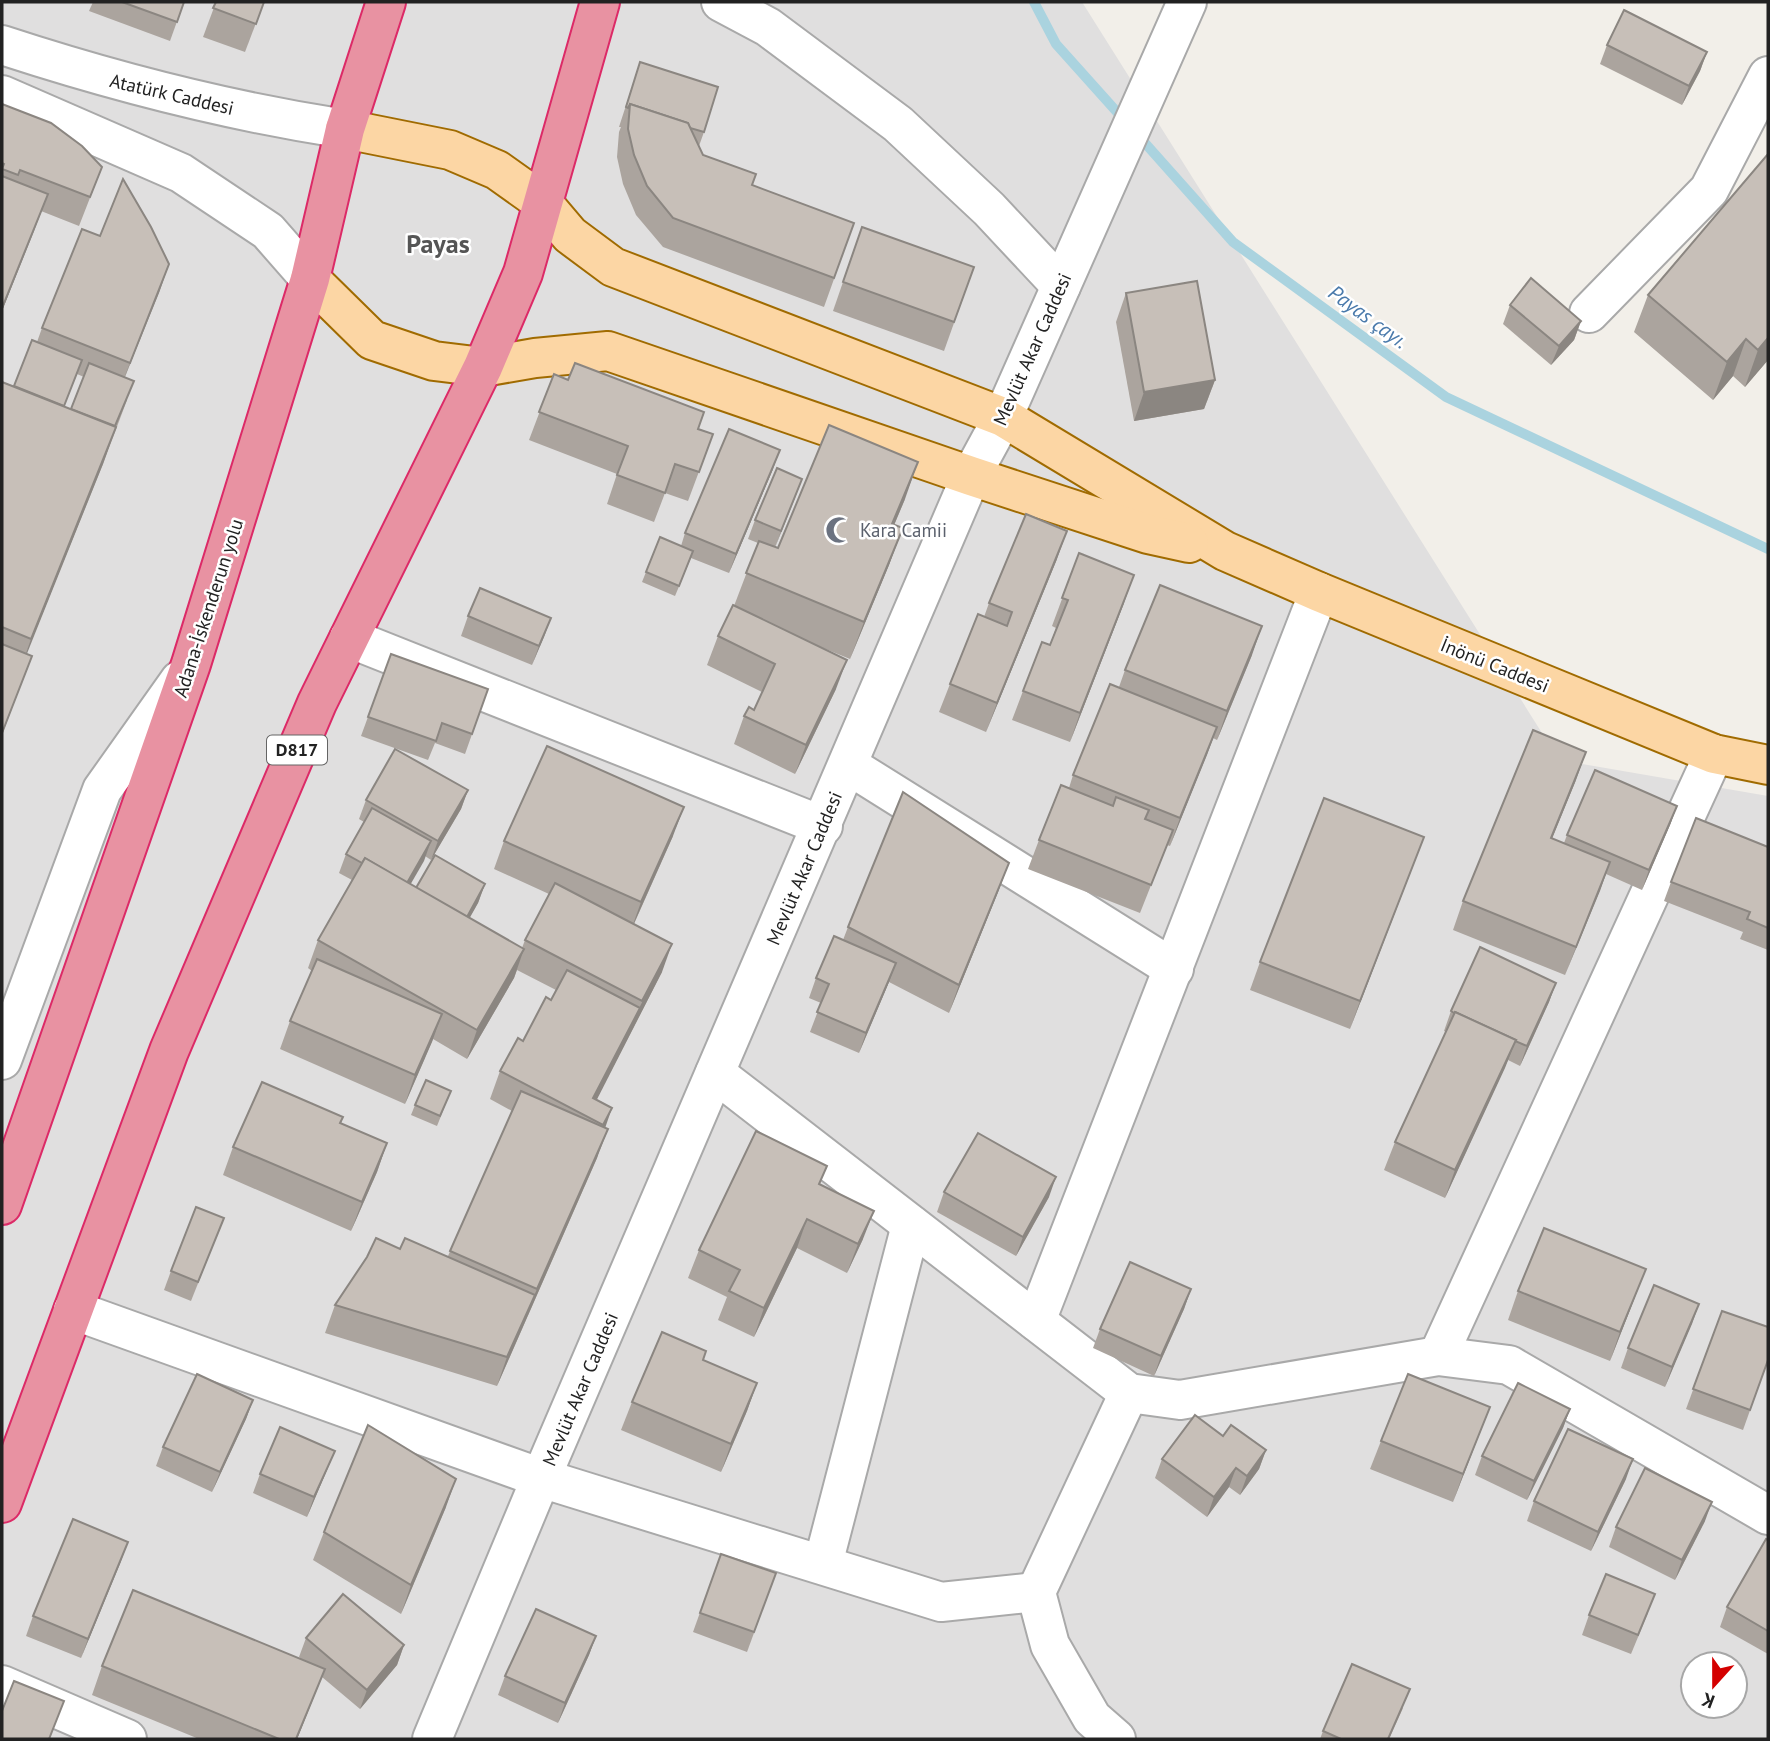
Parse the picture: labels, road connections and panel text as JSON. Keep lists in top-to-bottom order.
{
  "streets": {
    "highway": ["Adana-İskenderun yolu", "D817"],
    "main road": ["İnönü Caddesi"],
    "street": ["Atatürk Caddesi", "Mevlüt Akar Caddesi"]
  },
  "crossings": [
    ["Atatürk Caddesi", "Adana-İskenderun yolu"],
    ["Atatürk Caddesi", "D817"],
    ["Adana-İskenderun yolu", "D817"]
  ],
  "districts": ["Payas"],
  "water": ["Payas çayı."],
  "places": {
    "mosque": ["Kara Camii"]
  },
  "north": "bottom"
}
